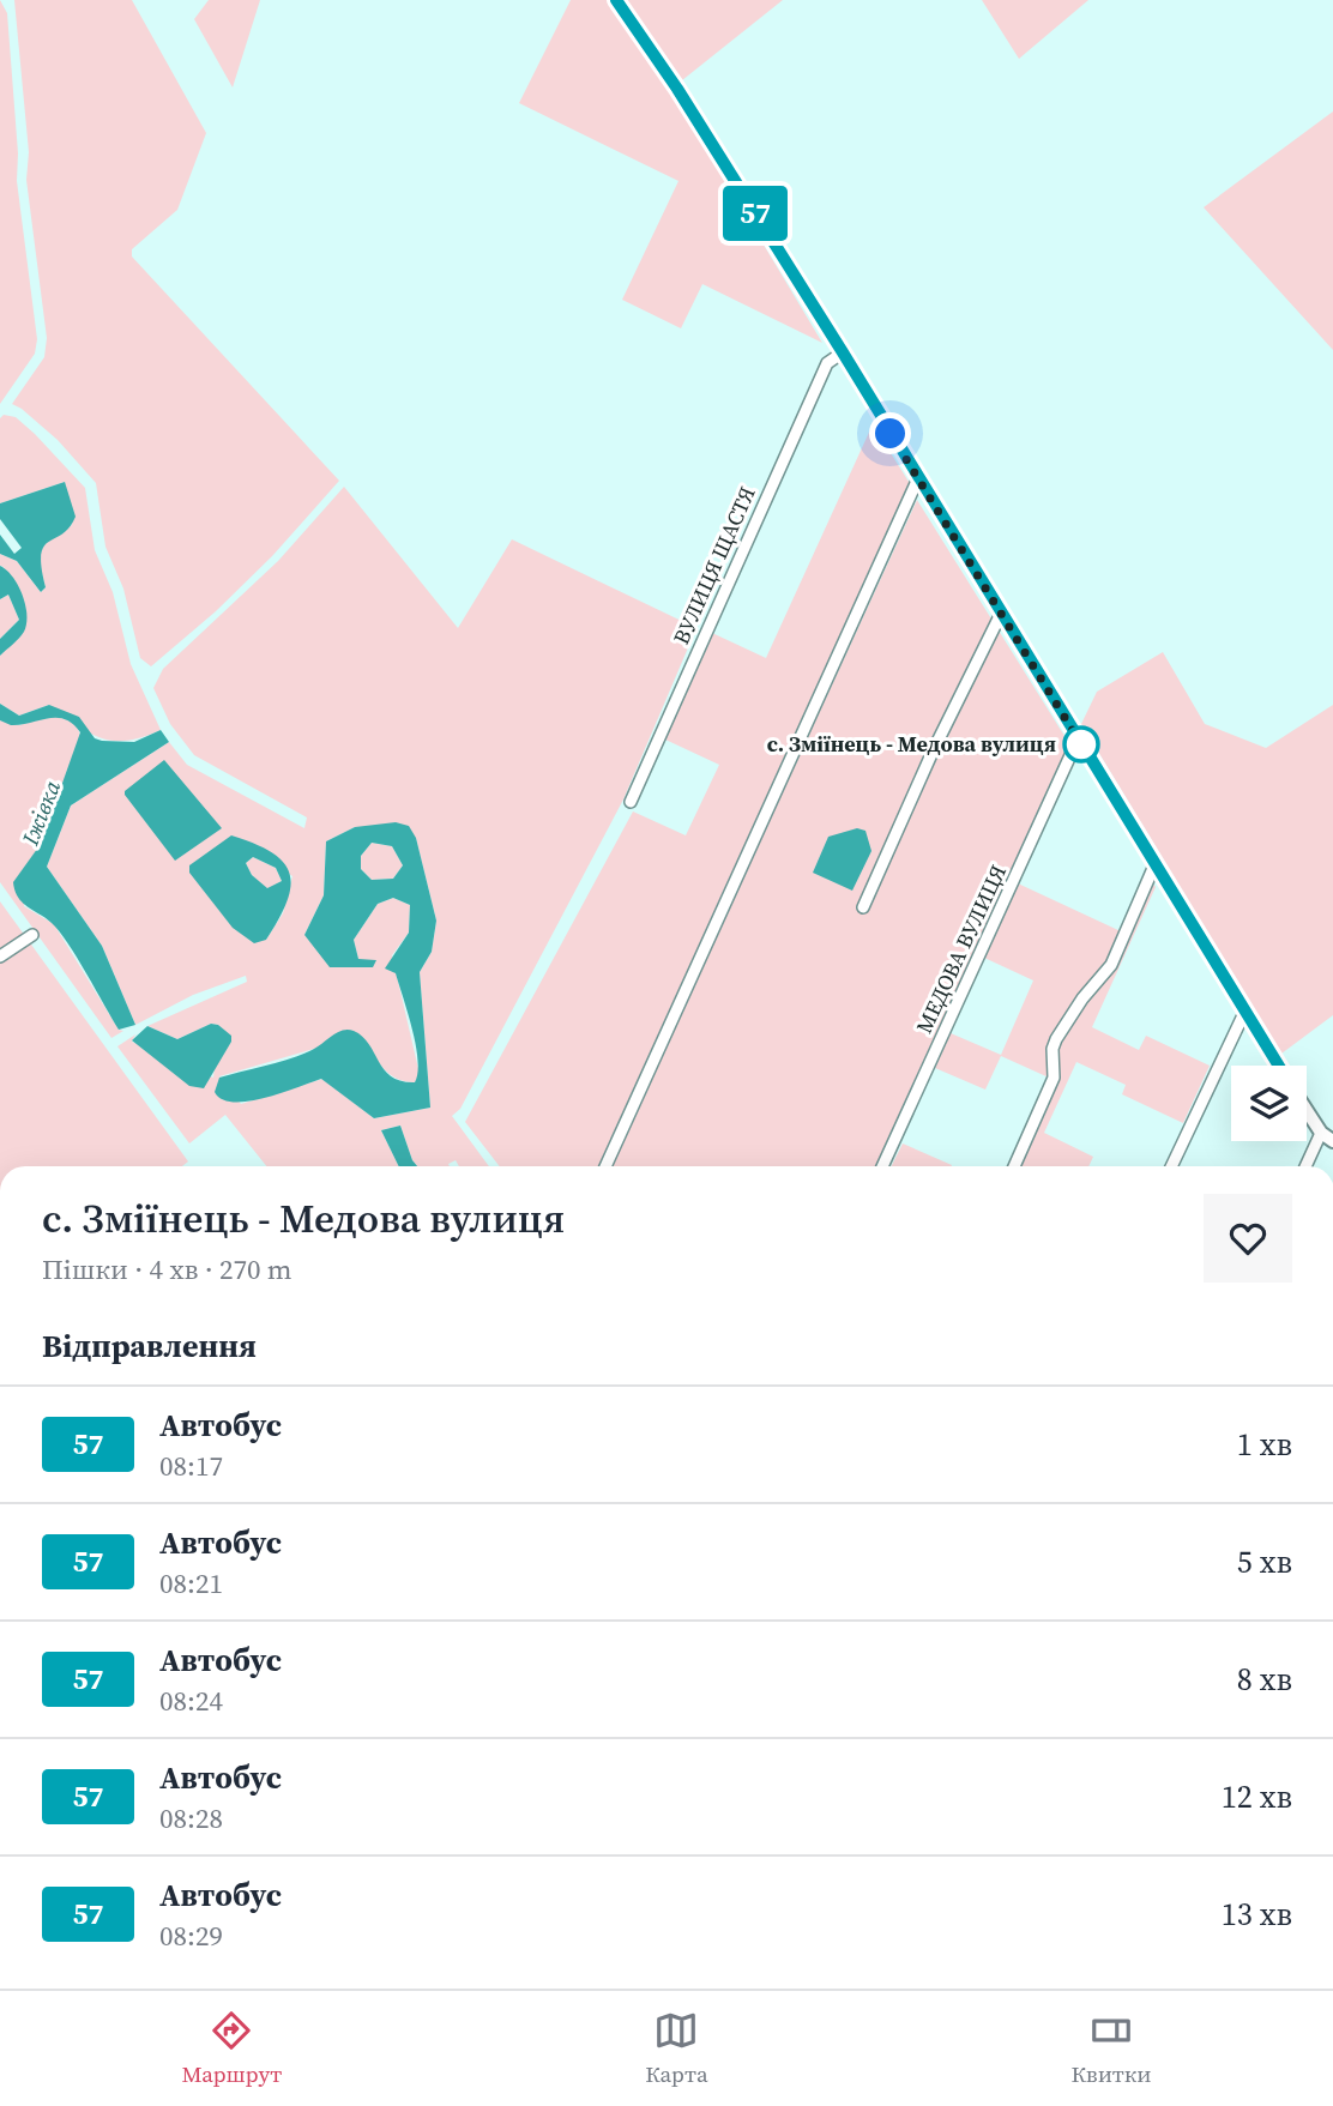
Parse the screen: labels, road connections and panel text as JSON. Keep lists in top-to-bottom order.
{
  "streets": {
    "street": ["ВУЛИЦЯ ЩАСТЯ", "МЕДОВА ВУЛИЦЯ"]
  },
  "water": ["Іжівка"],
  "places": ["с. Зміїнець - Медова вулиця"],
  "lines": ["bus line 57"],
  "page": {
    "on_map": "57",
    "heading": [
      ["с. Зміїнець - Медова вулиця", "Пішки · 4 хв · 270 m"],
      "Відправлення"
    ],
    "list": [
      {
        "mark": "57",
        "name": "Автобус",
        "note": "08:17",
        "value": "1 хв"
      },
      {
        "mark": "57",
        "name": "Автобус",
        "note": "08:21",
        "value": "5 хв"
      },
      {
        "mark": "57",
        "name": "Автобус",
        "note": "08:24",
        "value": "8 хв"
      },
      {
        "mark": "57",
        "name": "Автобус",
        "note": "08:28",
        "value": "12 хв"
      },
      {
        "mark": "57",
        "name": "Автобус",
        "note": "08:29",
        "value": "13 хв"
      }
    ],
    "tabs": ["Маршрут", "Карта", "Квитки"]
  }
}
